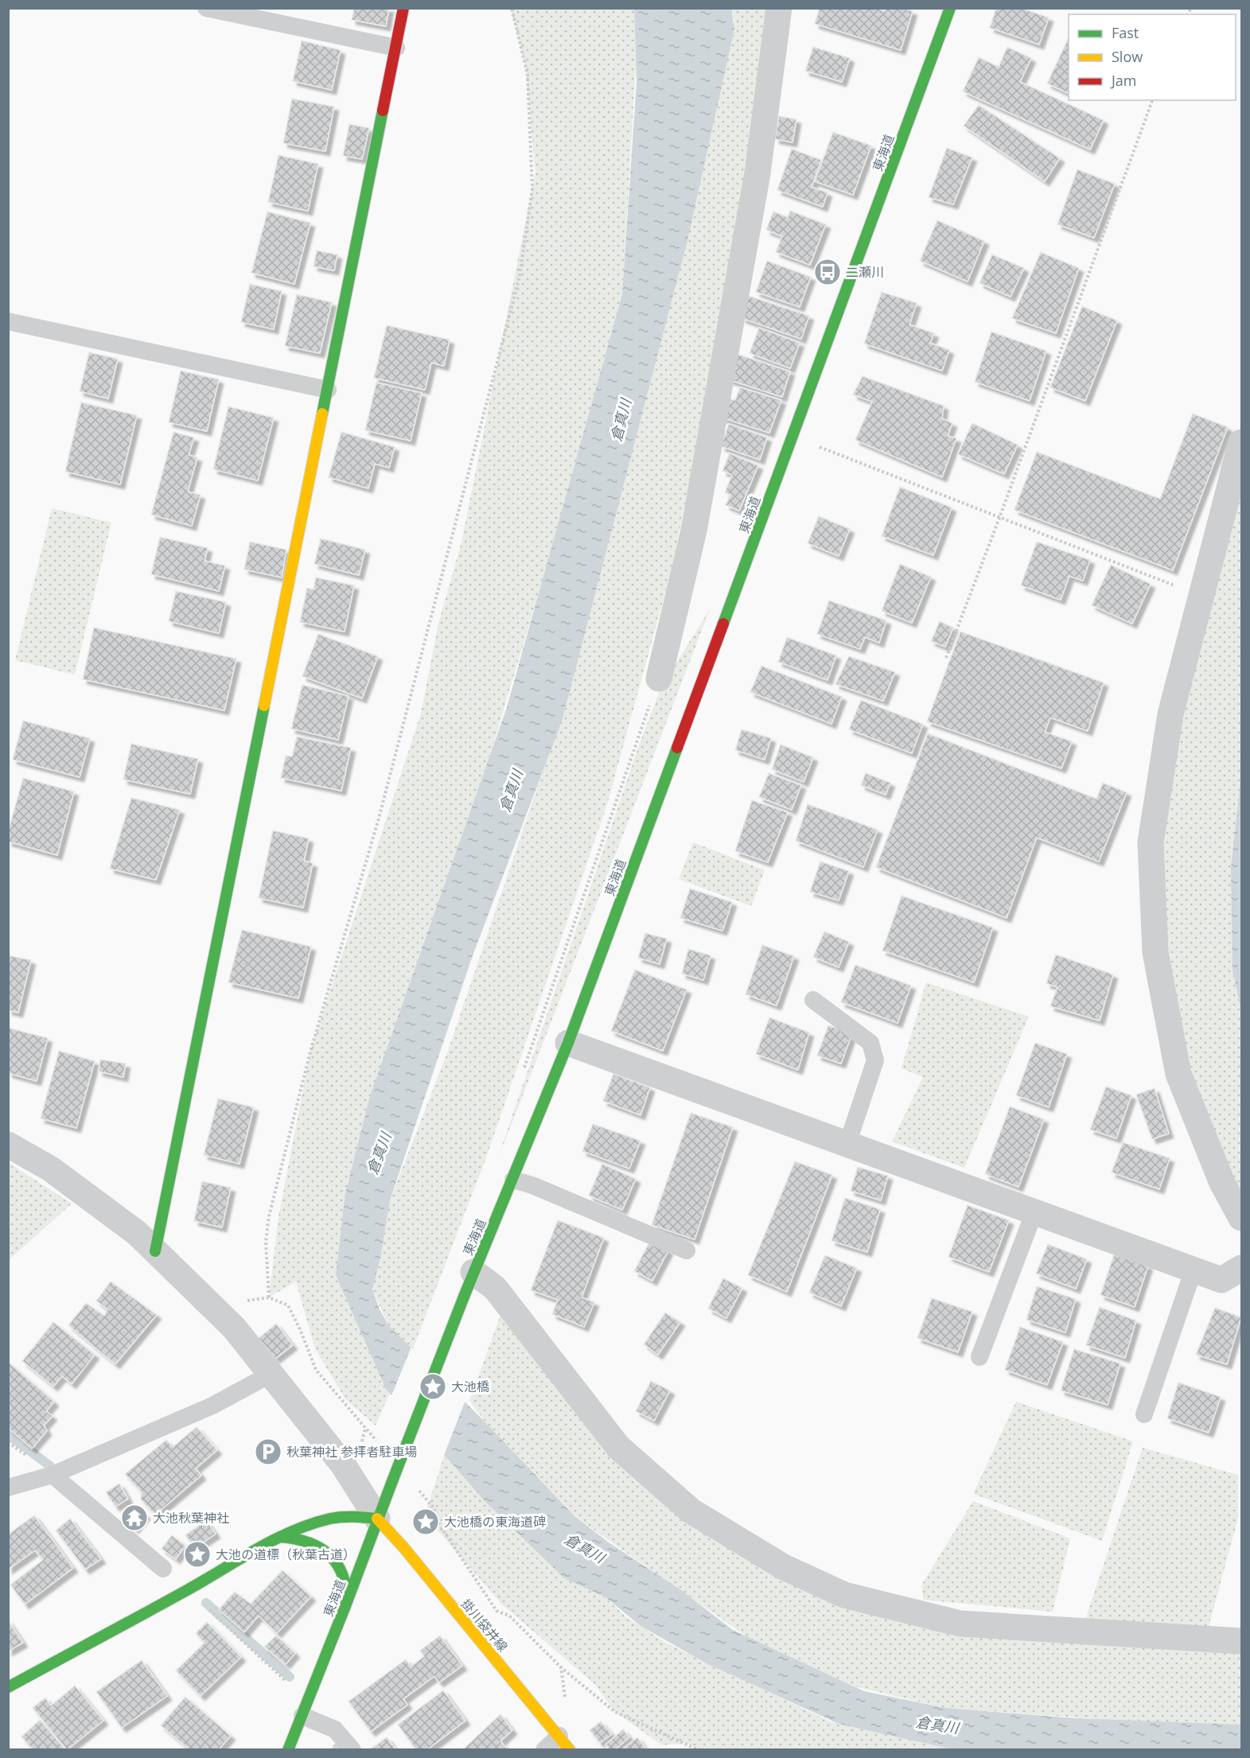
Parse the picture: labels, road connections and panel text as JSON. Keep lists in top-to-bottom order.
{
  "streets": {
    "main road": ["東海道", "掛川袋井線"]
  },
  "crossings": [
    ["東海道", "掛川袋井線"]
  ],
  "water": ["倉真川"],
  "places": {
    "bus stop": ["二瀬川"],
    "place": ["大池橋", "大池橋の東海道碑", "大池の道標（秋葉古道）"],
    "parking": ["秋葉神社 参拝者駐車場"],
    "temple": ["大池秋葉神社"]
  },
  "legend": ["Fast", "Slow", "Jam"]
}
